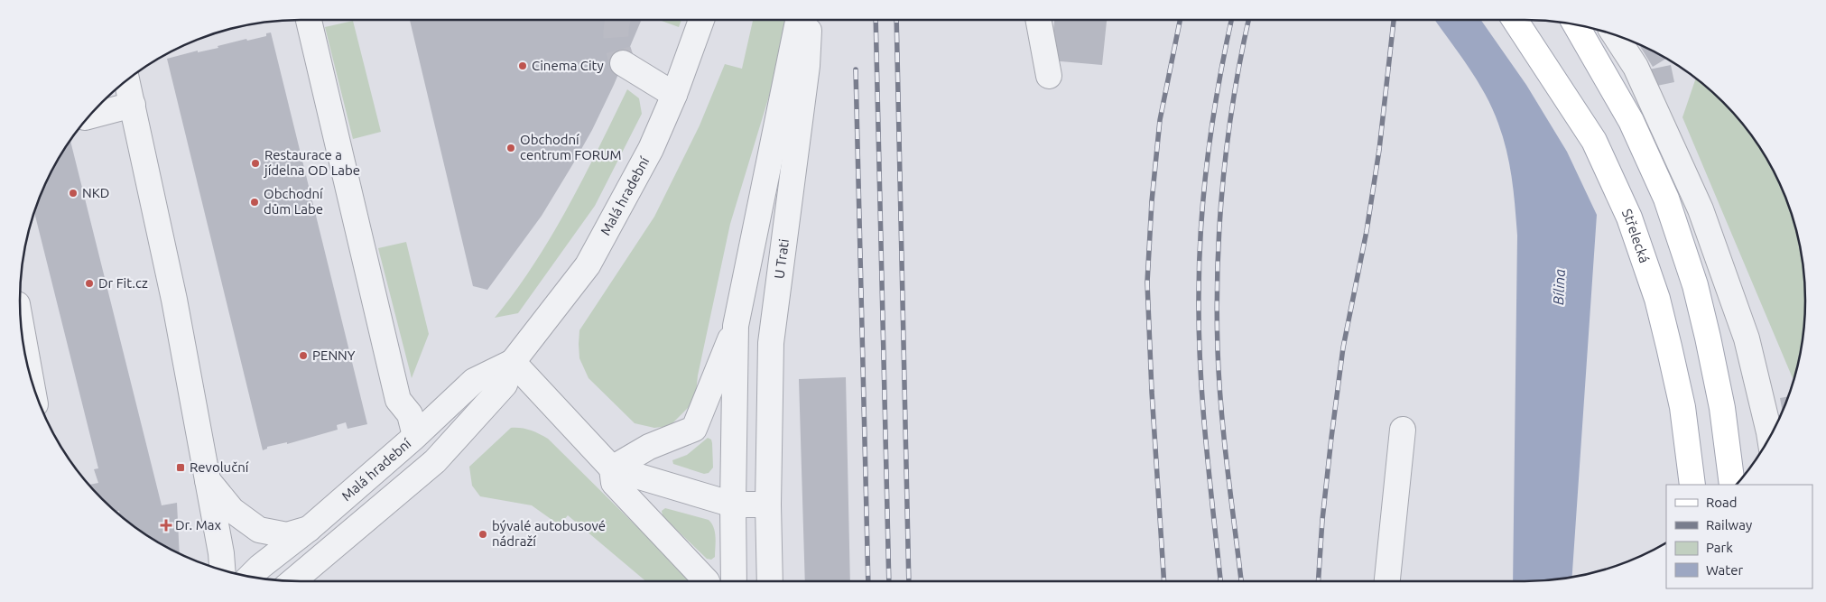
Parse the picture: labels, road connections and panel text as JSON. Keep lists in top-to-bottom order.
{
  "streets": {
    "main road": ["Střelecká"],
    "street": ["Malá hradební", "U Trati"]
  },
  "water": ["Bílina"],
  "places": {
    "other": [
      "Cinema City",
      "Obchodní centrum FORUM",
      "Restaurace a jídelna OD Labe",
      "NKD",
      "Obchodní dům Labe",
      "Dr Fit.cz",
      "PENNY",
      "bývalé autobusové nádraží"
    ],
    "transit": ["Revoluční"],
    "health": ["Dr. Max"]
  },
  "legend": [
    "Road",
    "Railway",
    "Park",
    "Water"
  ]
}
